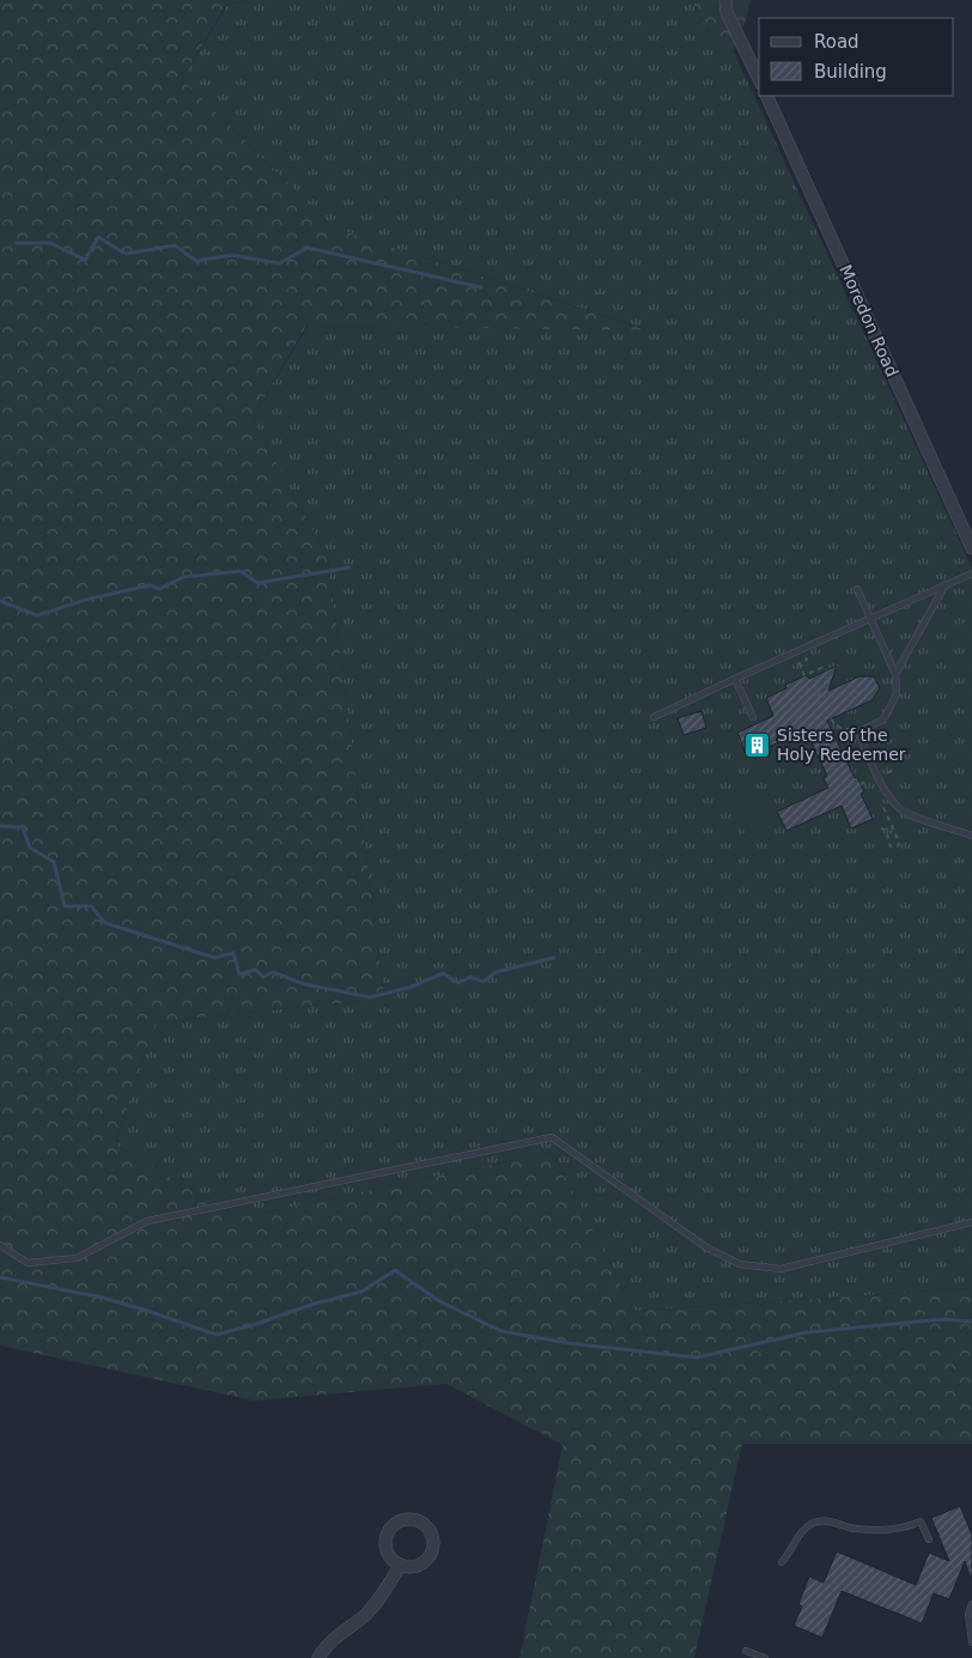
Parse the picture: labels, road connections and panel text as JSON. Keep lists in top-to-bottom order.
{
  "streets": {
    "street": ["Moredon Road"]
  },
  "places": {
    "building": ["Sisters of the Holy Redeemer"]
  },
  "legend": ["Road", "Building"]
}
